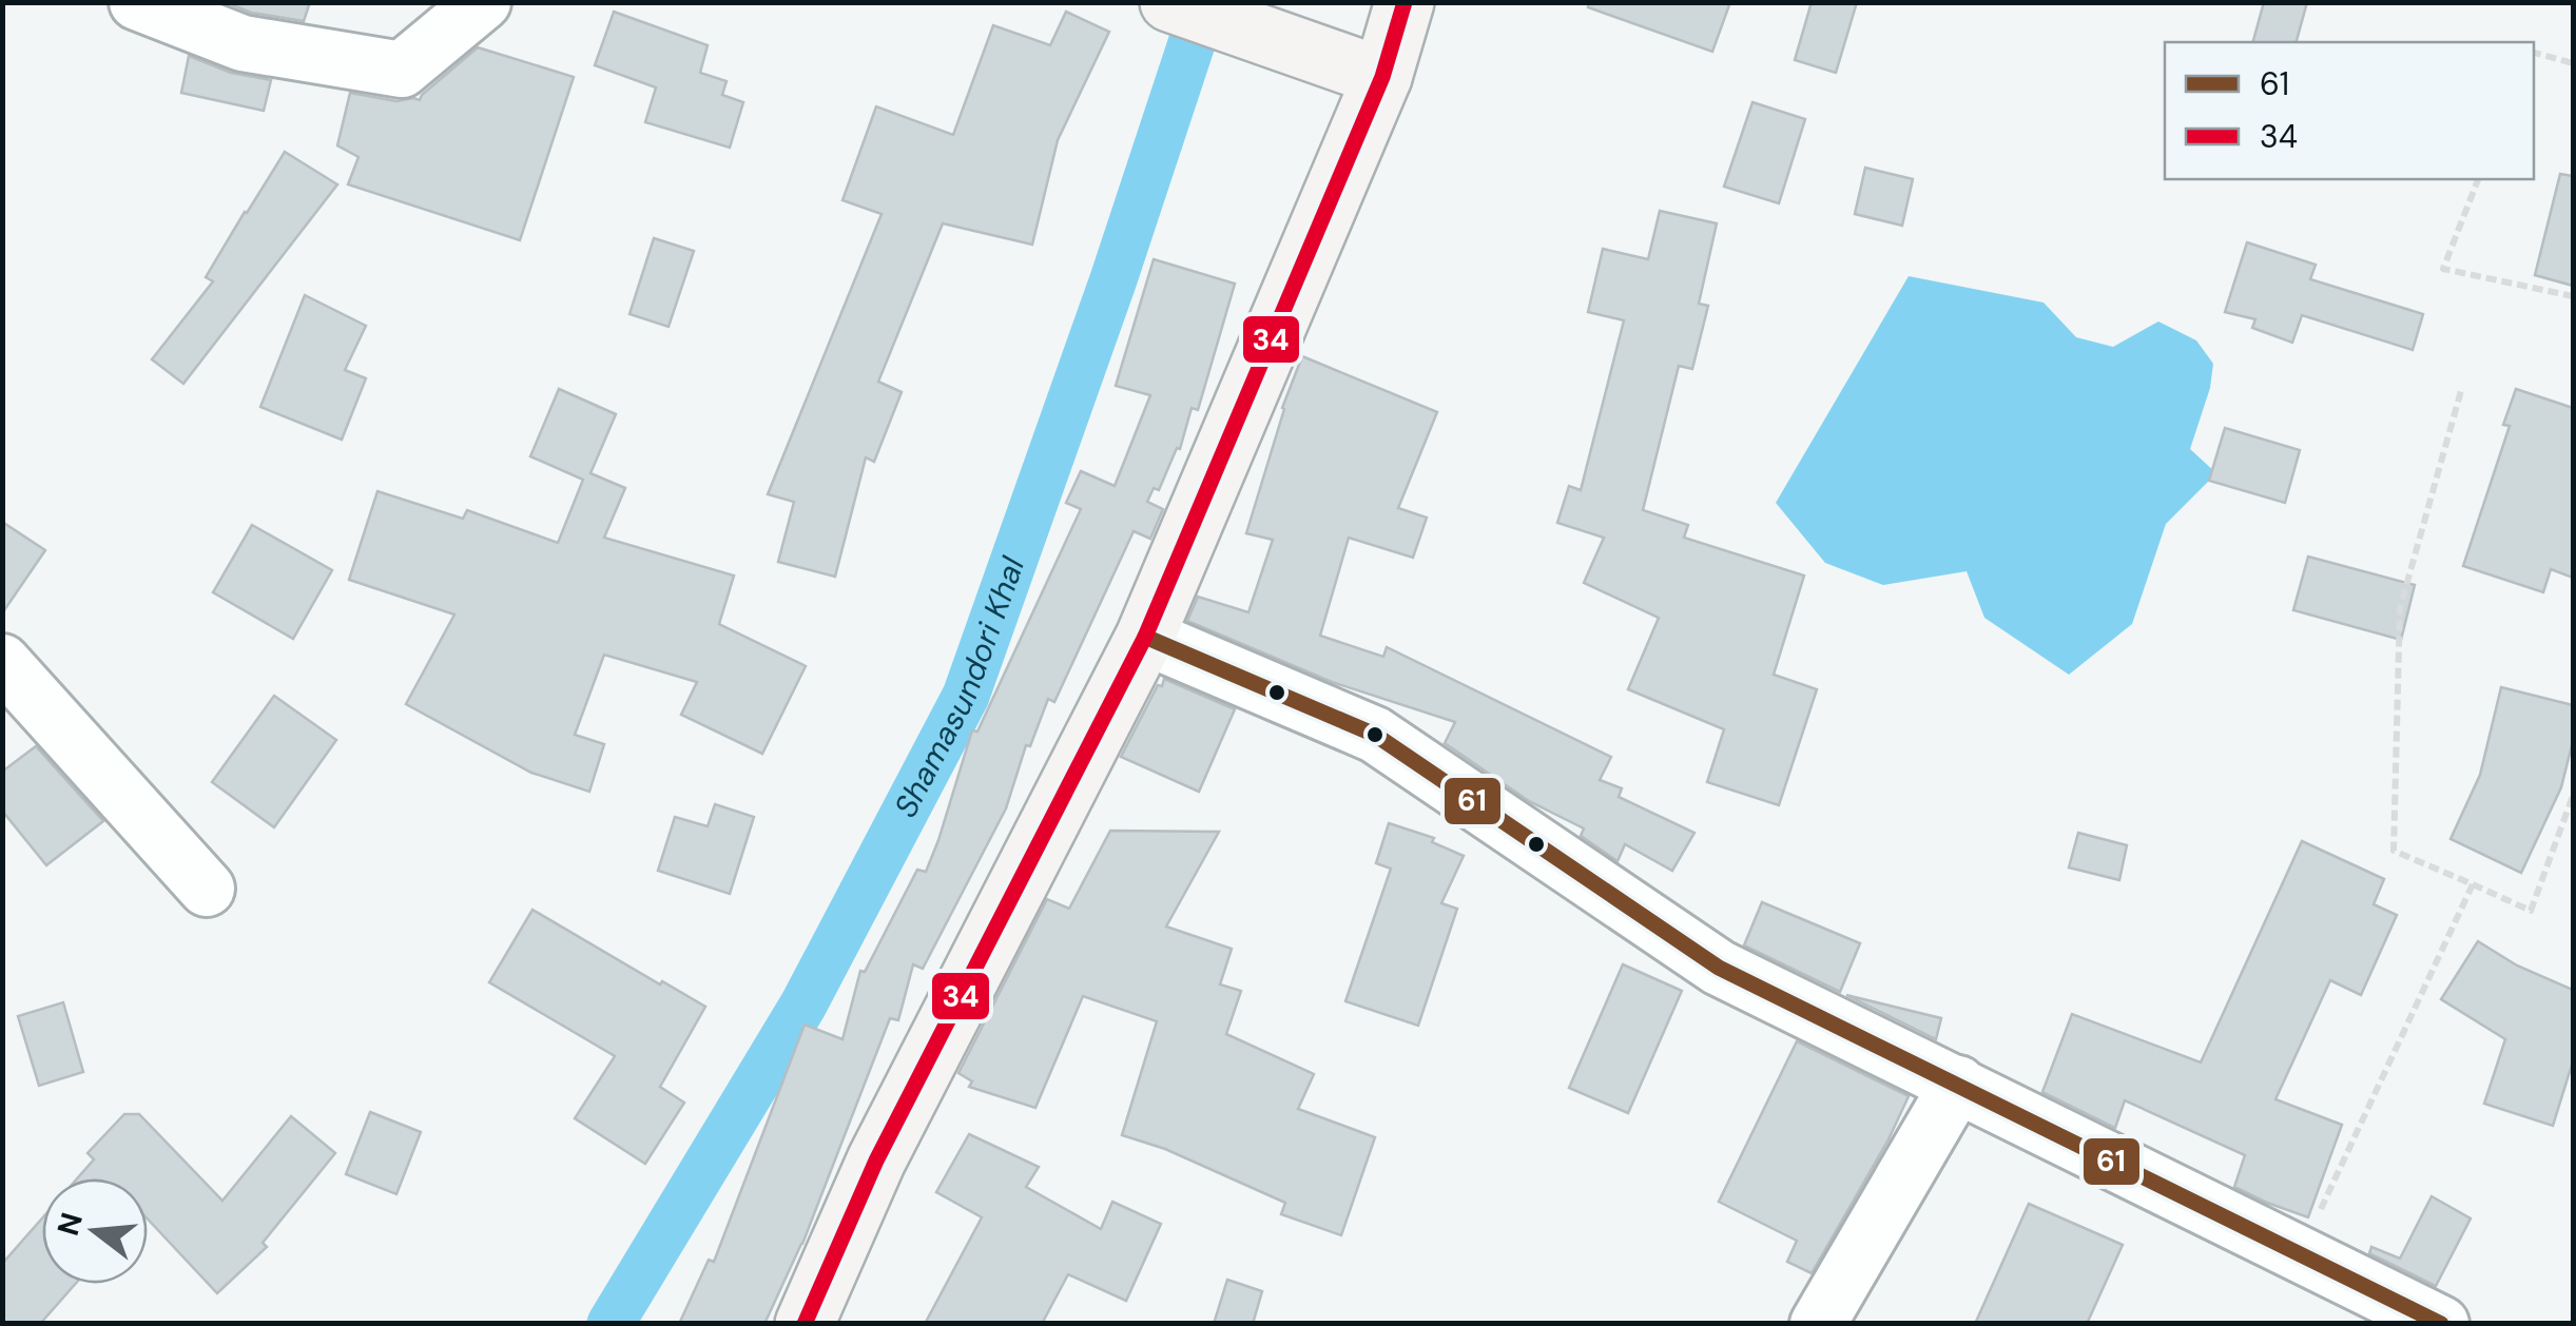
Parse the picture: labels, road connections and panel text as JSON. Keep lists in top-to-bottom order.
{
  "water": ["Shamasundori Khal"],
  "lines": ["transit line 34", "transit line 61"],
  "legend": ["61", "34"],
  "north": "left"
}
